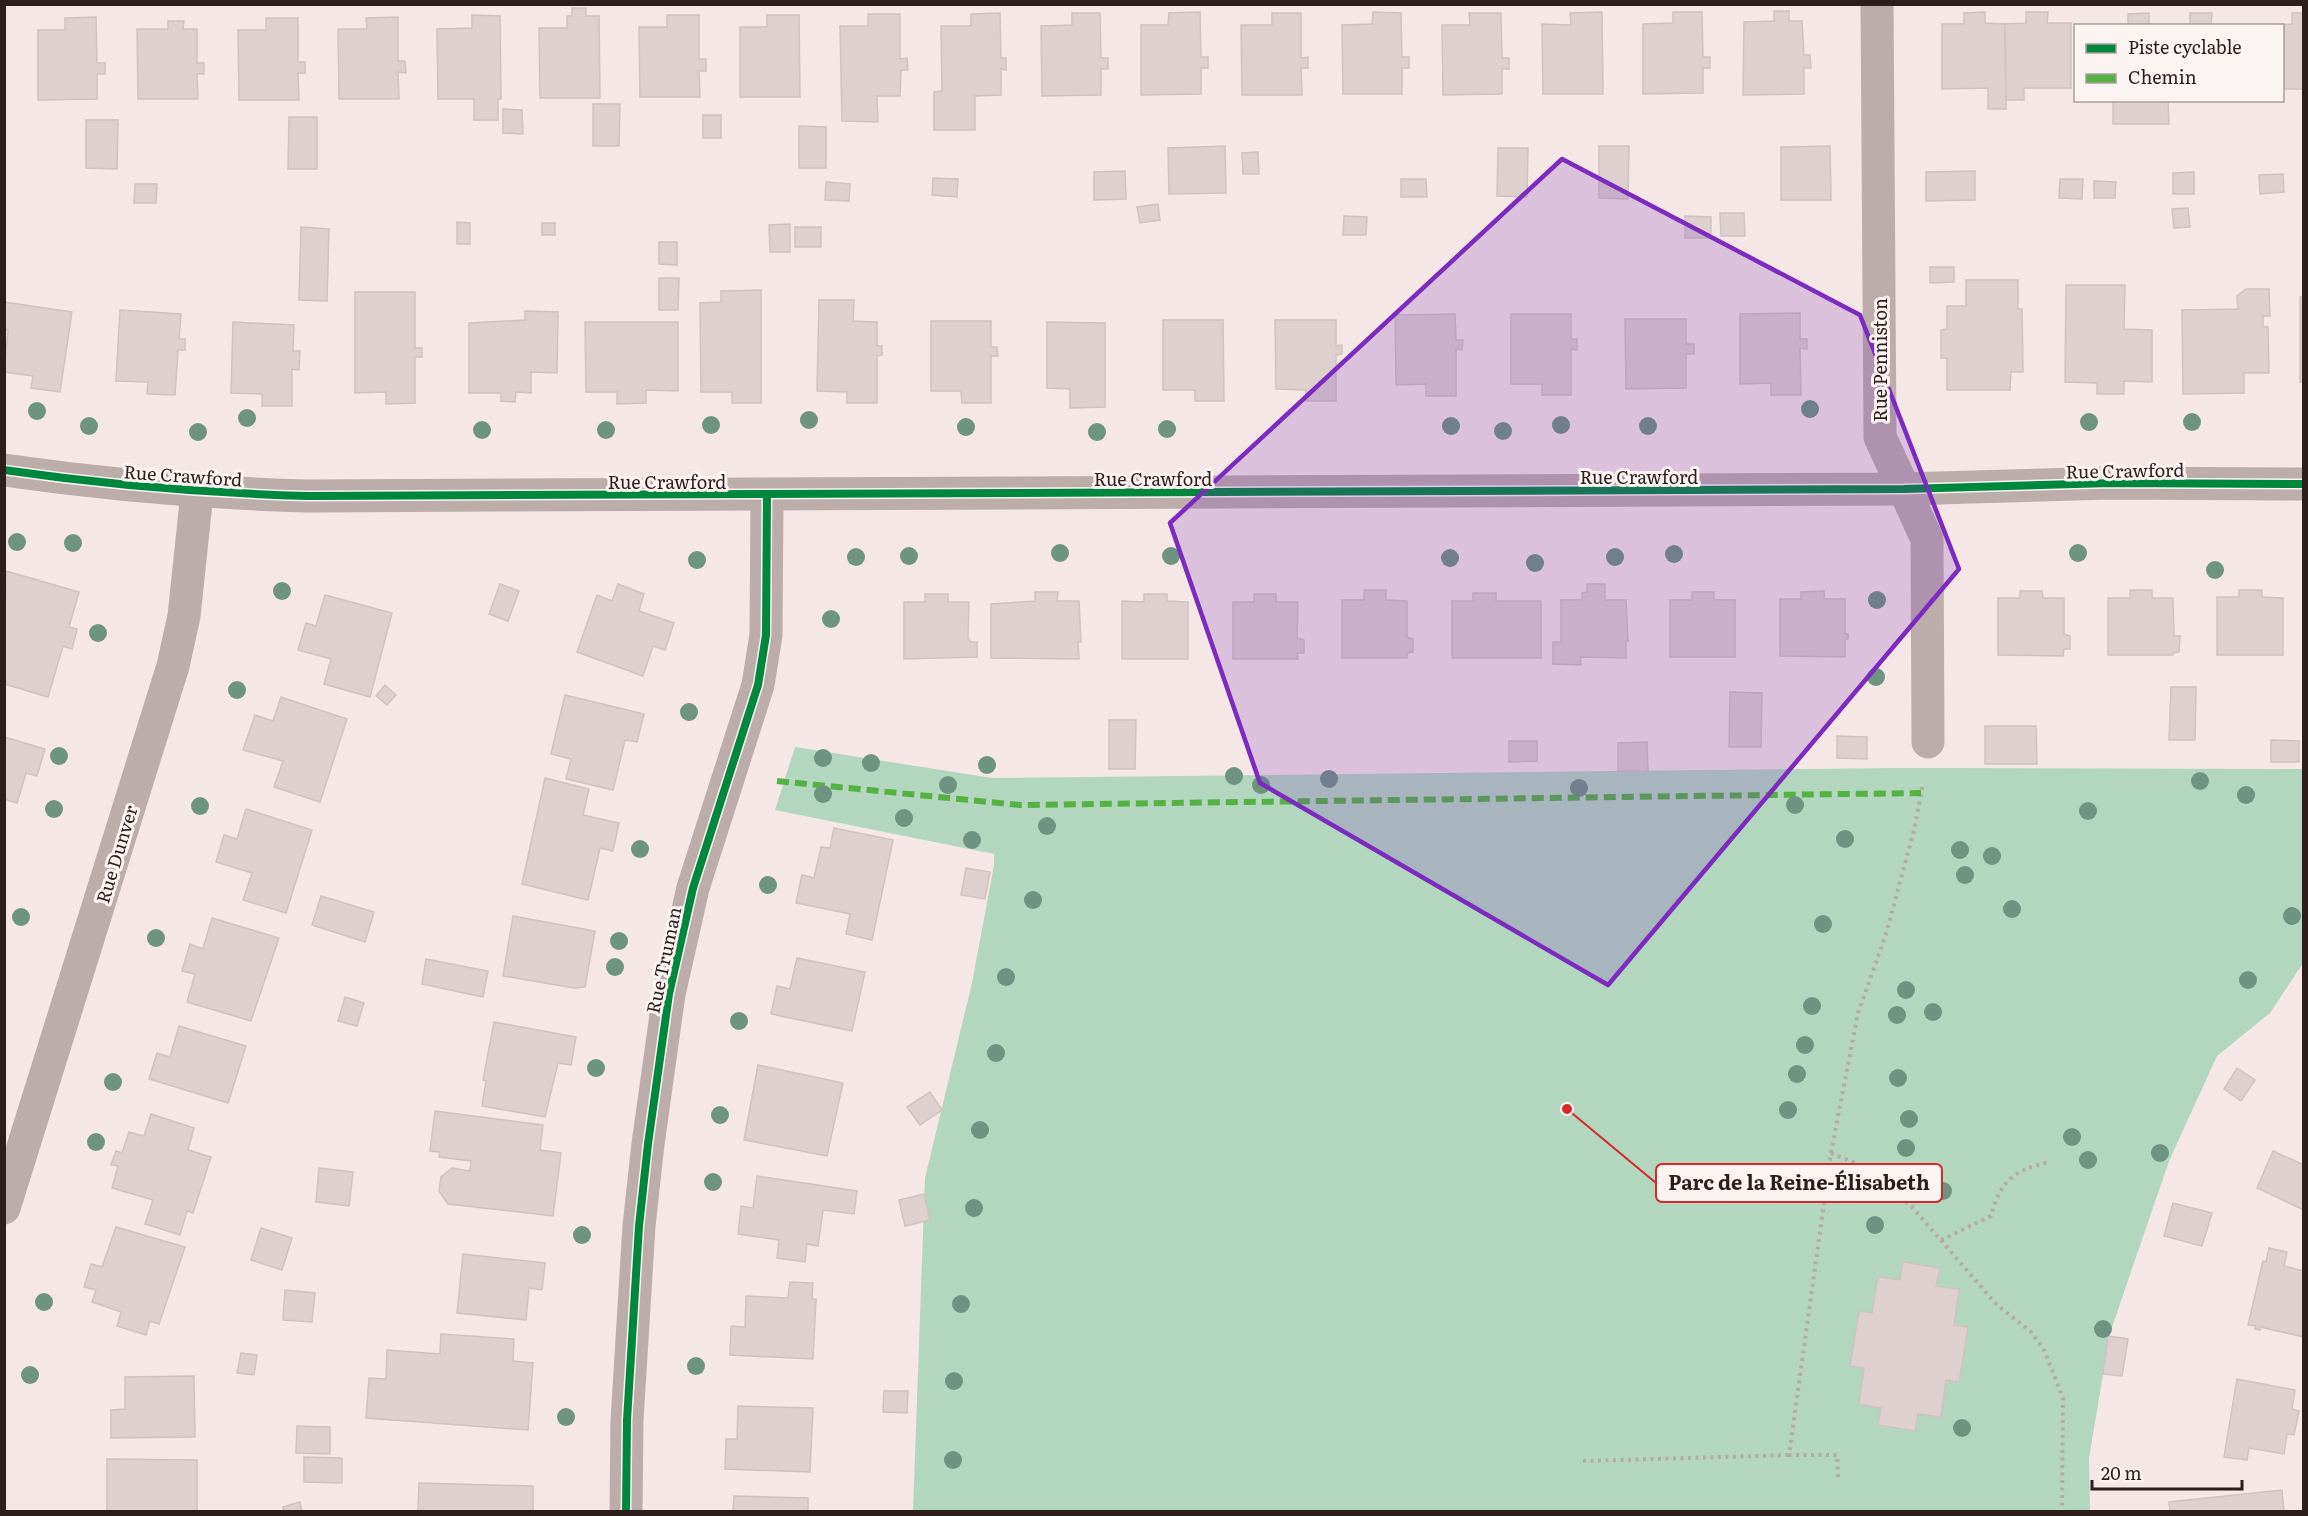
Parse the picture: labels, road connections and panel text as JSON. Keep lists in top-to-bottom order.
{
  "streets": {
    "street": [
      "Rue Penniston",
      "Rue Crawford",
      "Rue Dunver",
      "Rue Truman"
    ]
  },
  "crossings": [
    ["Rue Penniston", "Rue Crawford"],
    ["Rue Crawford", "Rue Dunver"],
    ["Rue Crawford", "Rue Truman"]
  ],
  "places": ["Parc de la Reine-Élisabeth"],
  "legend": ["Piste cyclable", "Chemin"],
  "scale_bar": "20 m"
}
